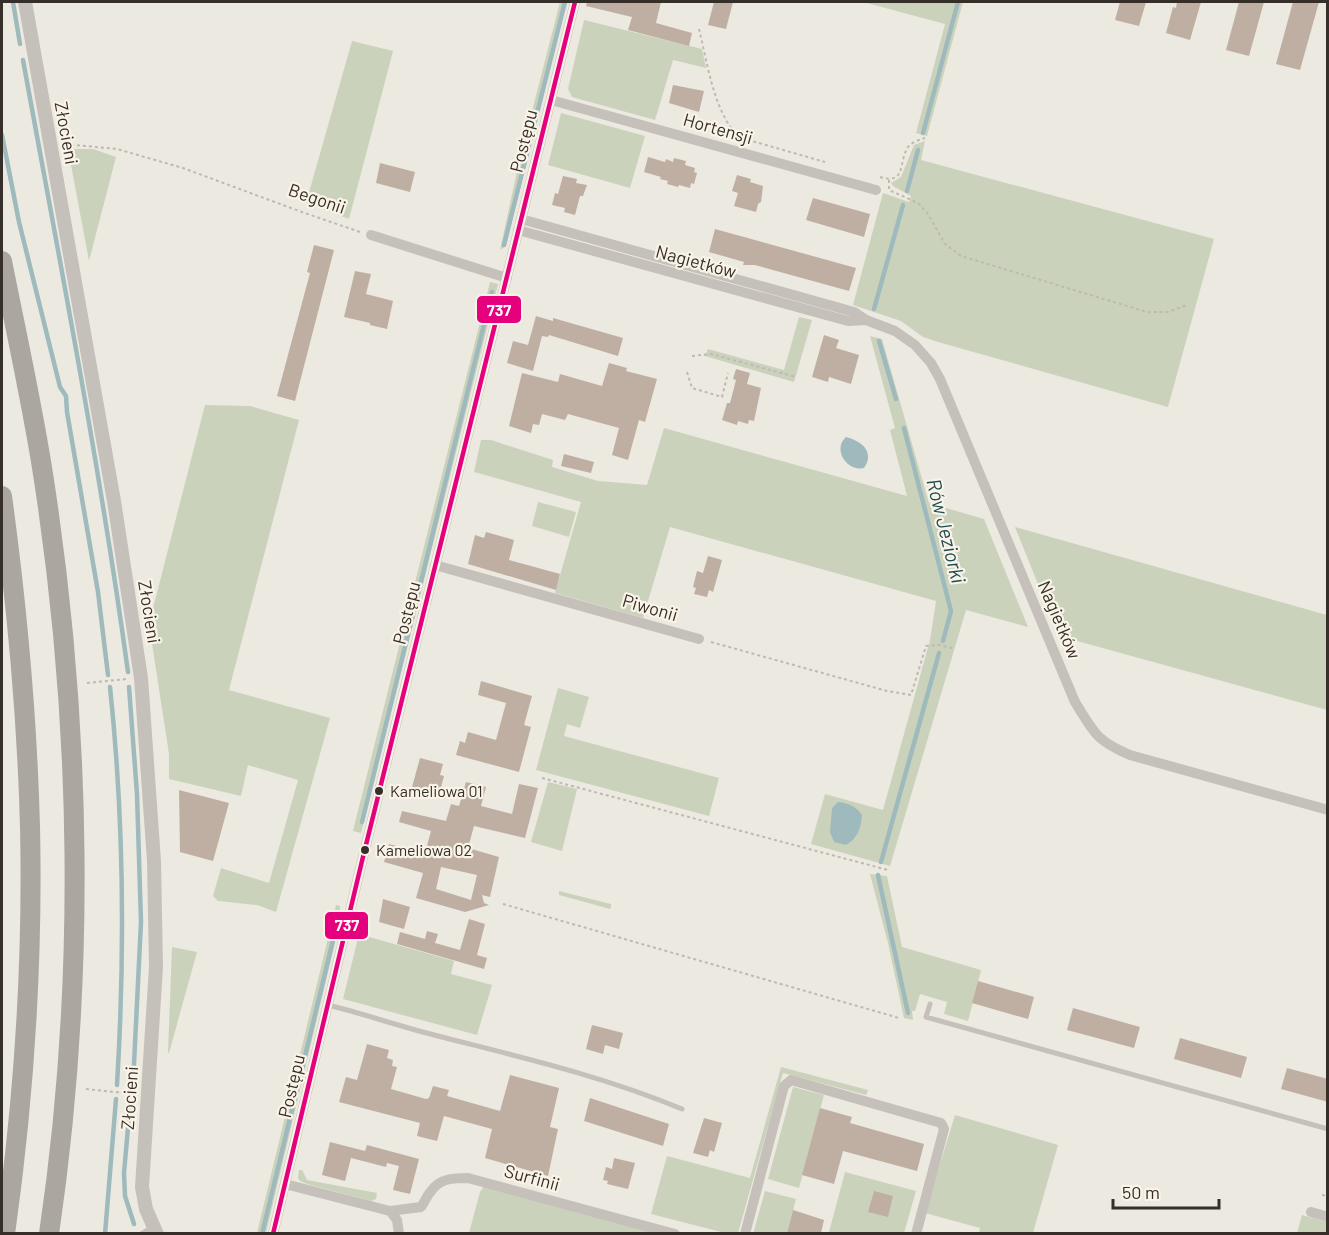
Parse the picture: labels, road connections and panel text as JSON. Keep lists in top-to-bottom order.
{
  "streets": {
    "street": [
      "Hortensji",
      "Złocieni",
      "Postępu",
      "Nagietków",
      "Piwonii",
      "Surfinii"
    ],
    "path": ["Begonii"]
  },
  "crossings": [
    ["Hortensji", "Postępu"],
    ["Postępu", "Nagietków"],
    ["Postępu", "Piwonii"]
  ],
  "water": ["Rów Jeziorki"],
  "places": ["Kameliowa 01", "Kameliowa 02"],
  "lines": ["transit line 737"],
  "scale_bar": "50 m"
}
